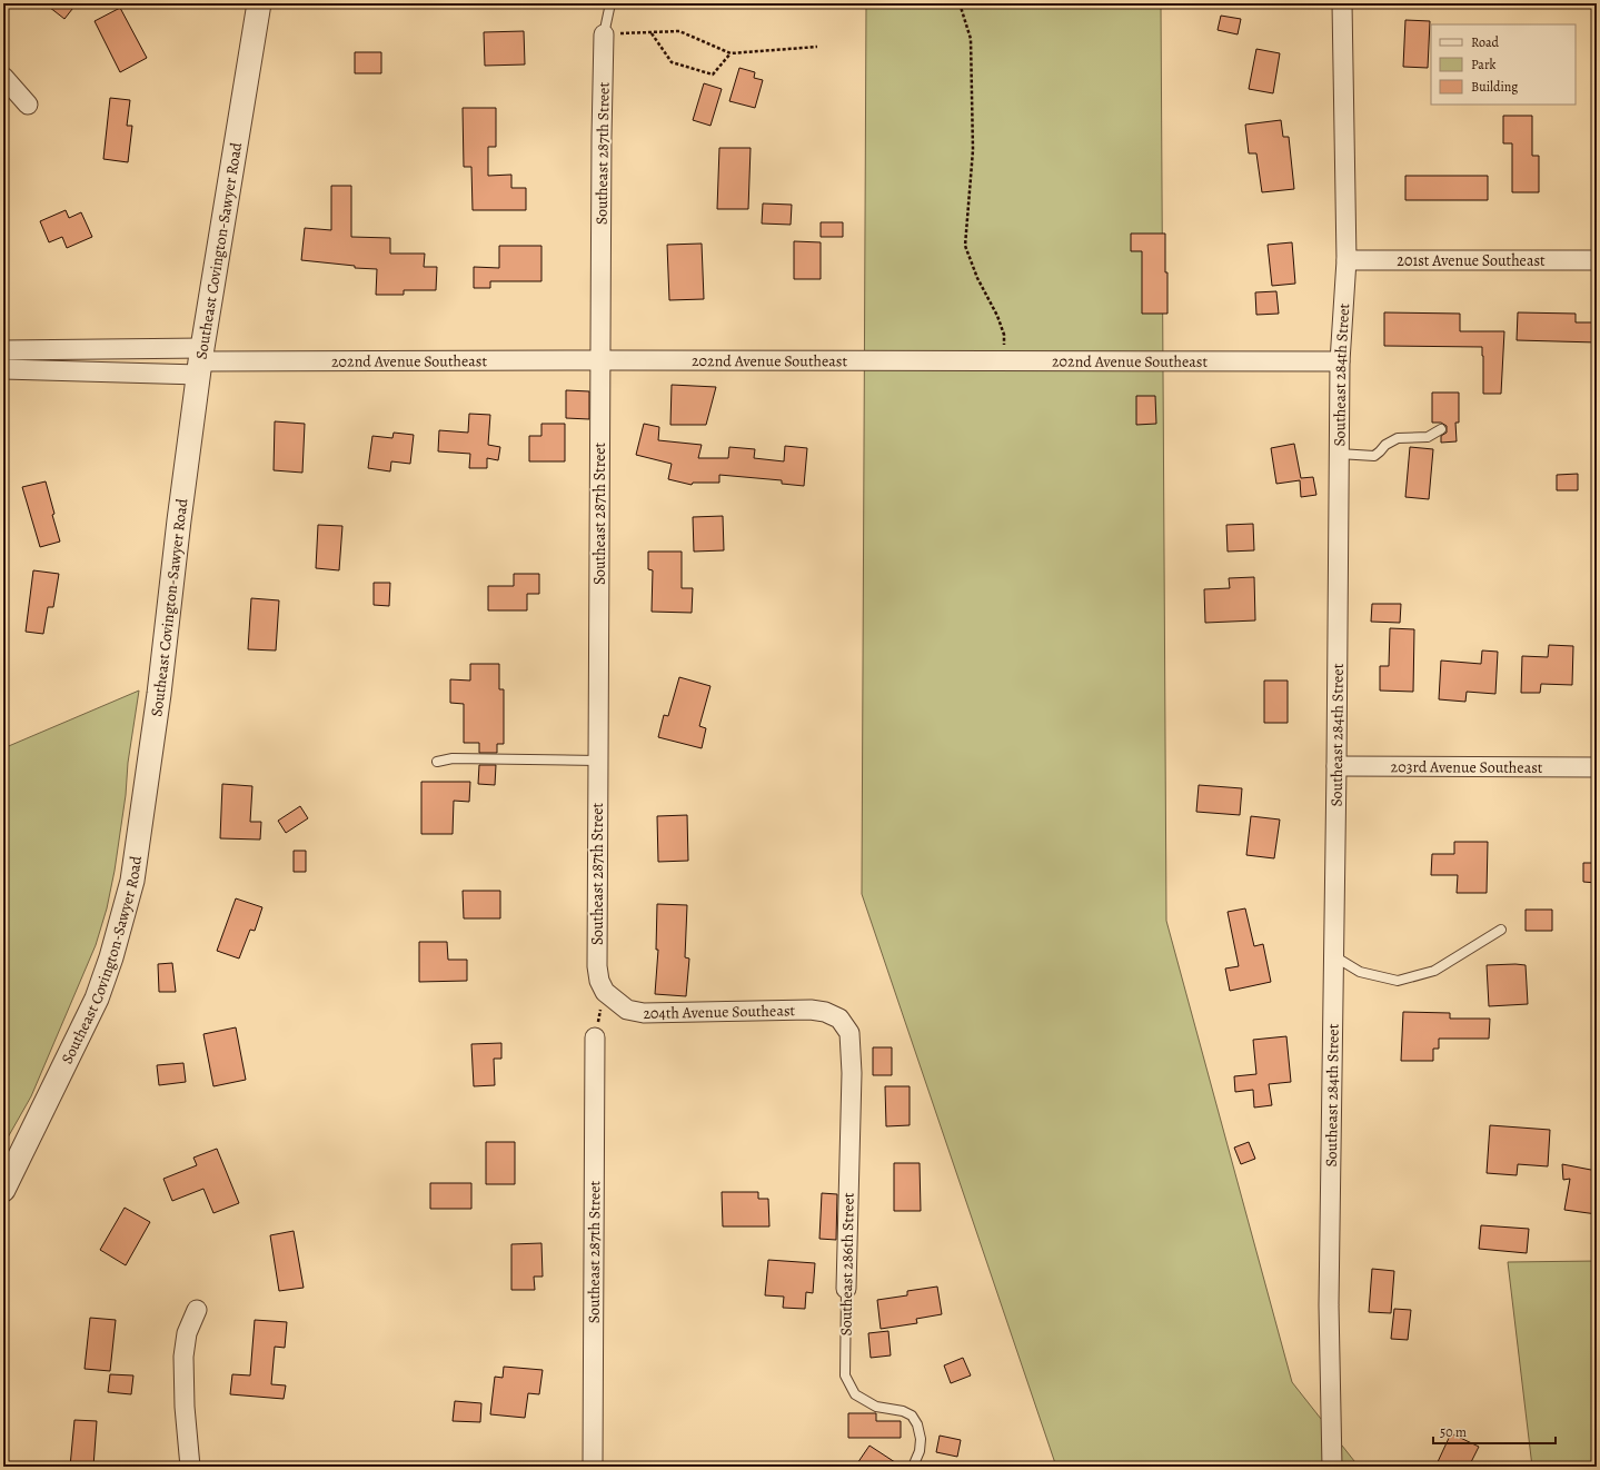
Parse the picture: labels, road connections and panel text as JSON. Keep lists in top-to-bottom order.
{
  "streets": {
    "street": [
      "Southeast 287th Street",
      "Southeast Covington-Sawyer Road",
      "201st Avenue Southeast",
      "202nd Avenue Southeast",
      "Southeast 284th Street",
      "203rd Avenue Southeast",
      "204th Avenue Southeast",
      "Southeast 286th Street"
    ]
  },
  "crossings": [
    ["Southeast 287th Street", "202nd Avenue Southeast"],
    ["Southeast 287th Street", "204th Avenue Southeast"],
    ["Southeast Covington-Sawyer Road", "202nd Avenue Southeast"],
    ["201st Avenue Southeast", "Southeast 284th Street"],
    ["202nd Avenue Southeast", "Southeast 284th Street"],
    ["Southeast 284th Street", "203rd Avenue Southeast"],
    ["204th Avenue Southeast", "Southeast 286th Street"]
  ],
  "legend": ["Road", "Park", "Building"],
  "scale_bar": "50 m"
}
